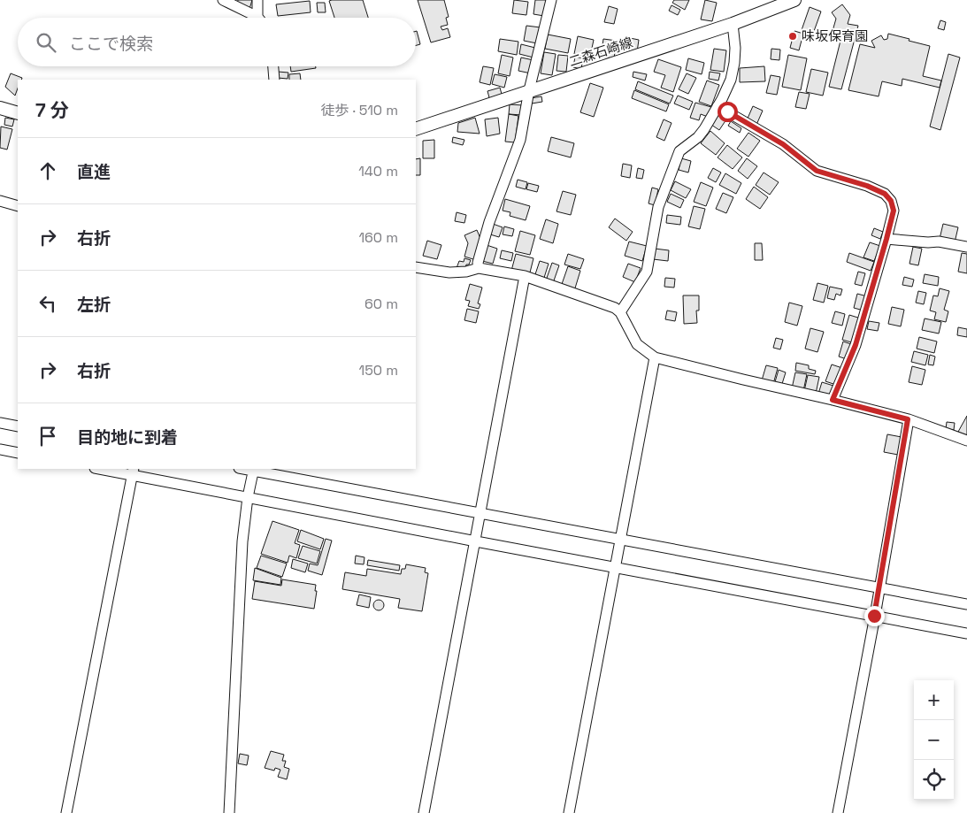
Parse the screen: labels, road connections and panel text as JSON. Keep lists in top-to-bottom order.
{
  "streets": {
    "main road": ["二森石崎線"]
  },
  "places": ["味坂保育園"],
  "page": {
    "search": "ここで検索",
    "heading": ["7 分", "徒歩 · 510 m"],
    "list": [
      ["直進", "140 m"],
      ["右折", "160 m"],
      ["左折", "60 m"],
      ["右折", "150 m"],
      "目的地に到着"
    ],
    "map_buttons": ["+", "−"]
  }
}
